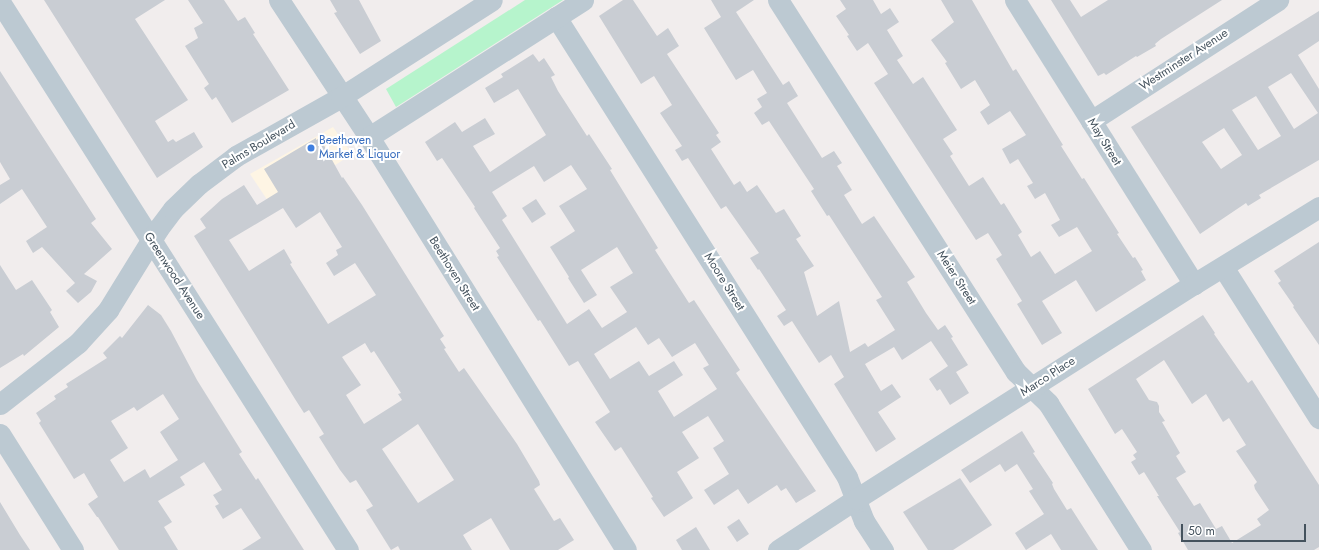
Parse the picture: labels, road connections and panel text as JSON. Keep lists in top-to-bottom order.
{
  "streets": {
    "street": [
      "Westminster Avenue",
      "May Street",
      "Palms Boulevard",
      "Beethoven Street",
      "Greenwood Avenue",
      "Meier Street",
      "Moore Street",
      "Marco Place"
    ]
  },
  "crossings": [
    ["Westminster Avenue", "May Street"],
    ["May Street", "Marco Place"],
    ["Palms Boulevard", "Beethoven Street"],
    ["Palms Boulevard", "Greenwood Avenue"],
    ["Meier Street", "Marco Place"],
    ["Moore Street", "Marco Place"]
  ],
  "places": ["Beethoven Market & Liquor"],
  "scale_bar": "50 m"
}
